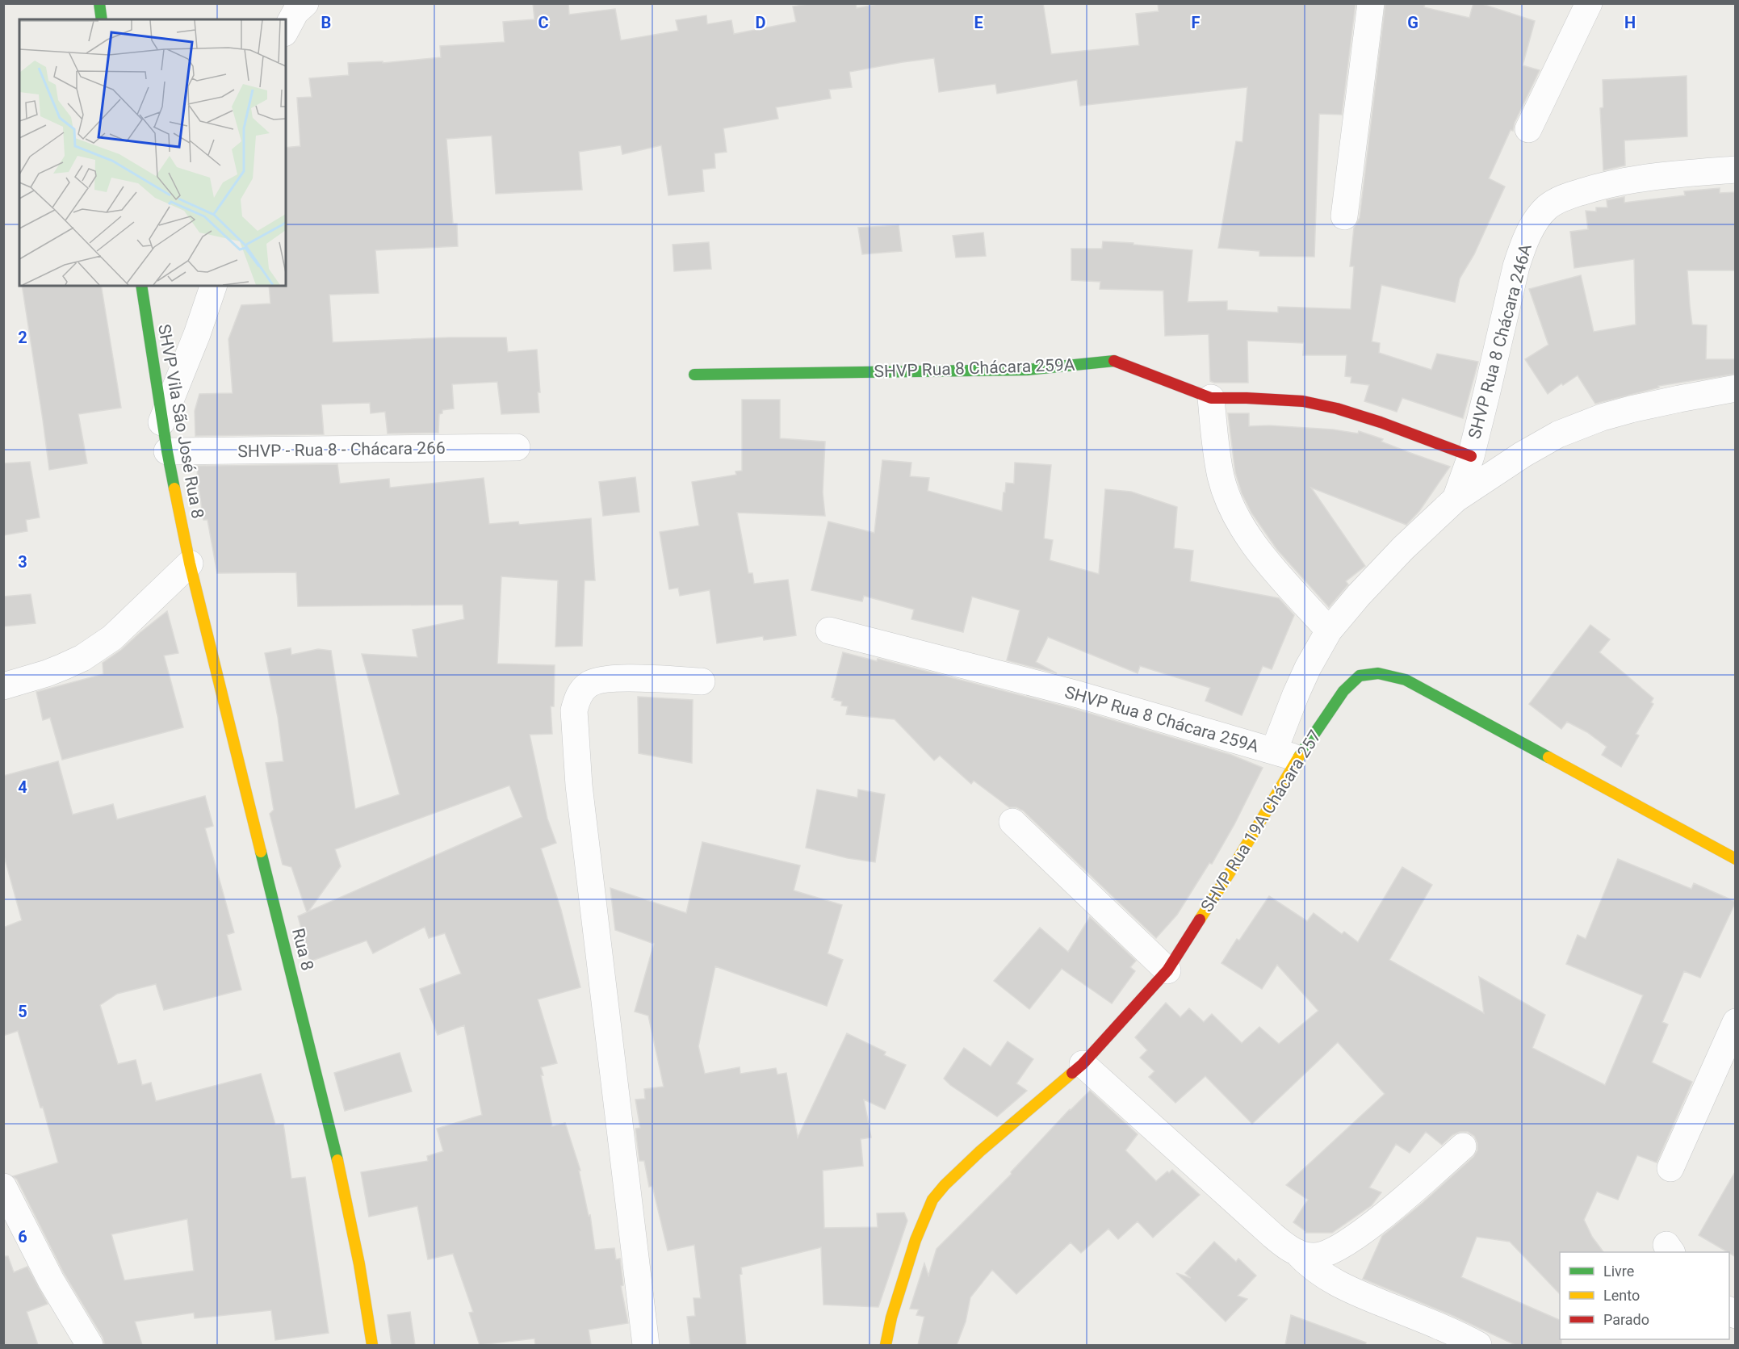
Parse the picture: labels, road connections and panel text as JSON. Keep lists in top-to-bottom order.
{
  "streets": {
    "street": [
      "SHVP Rua 8 Chácara 246A",
      "SHVP Rua 8 Chácara 259A",
      "SHVP Vila São José Rua 8",
      "SHVP - Rua 8 - Chácara 266",
      "SHVP Rua 19A Chácara 257",
      "Rua 8"
    ]
  },
  "crossings": [
    ["SHVP Rua 8 Chácara 246A", "SHVP Rua 8 Chácara 259A"],
    ["SHVP Rua 8 Chácara 259A", "SHVP Rua 19A Chácara 257"],
    ["SHVP Vila São José Rua 8", "SHVP - Rua 8 - Chácara 266"],
    ["SHVP Vila São José Rua 8", "Rua 8"]
  ],
  "legend": ["Livre", "Lento", "Parado"],
  "grid": {
    "columns": [
      "B",
      "C",
      "D",
      "E",
      "F",
      "G",
      "H"
    ],
    "rows": [
      "2",
      "3",
      "4",
      "5",
      "6"
    ]
  }
}
